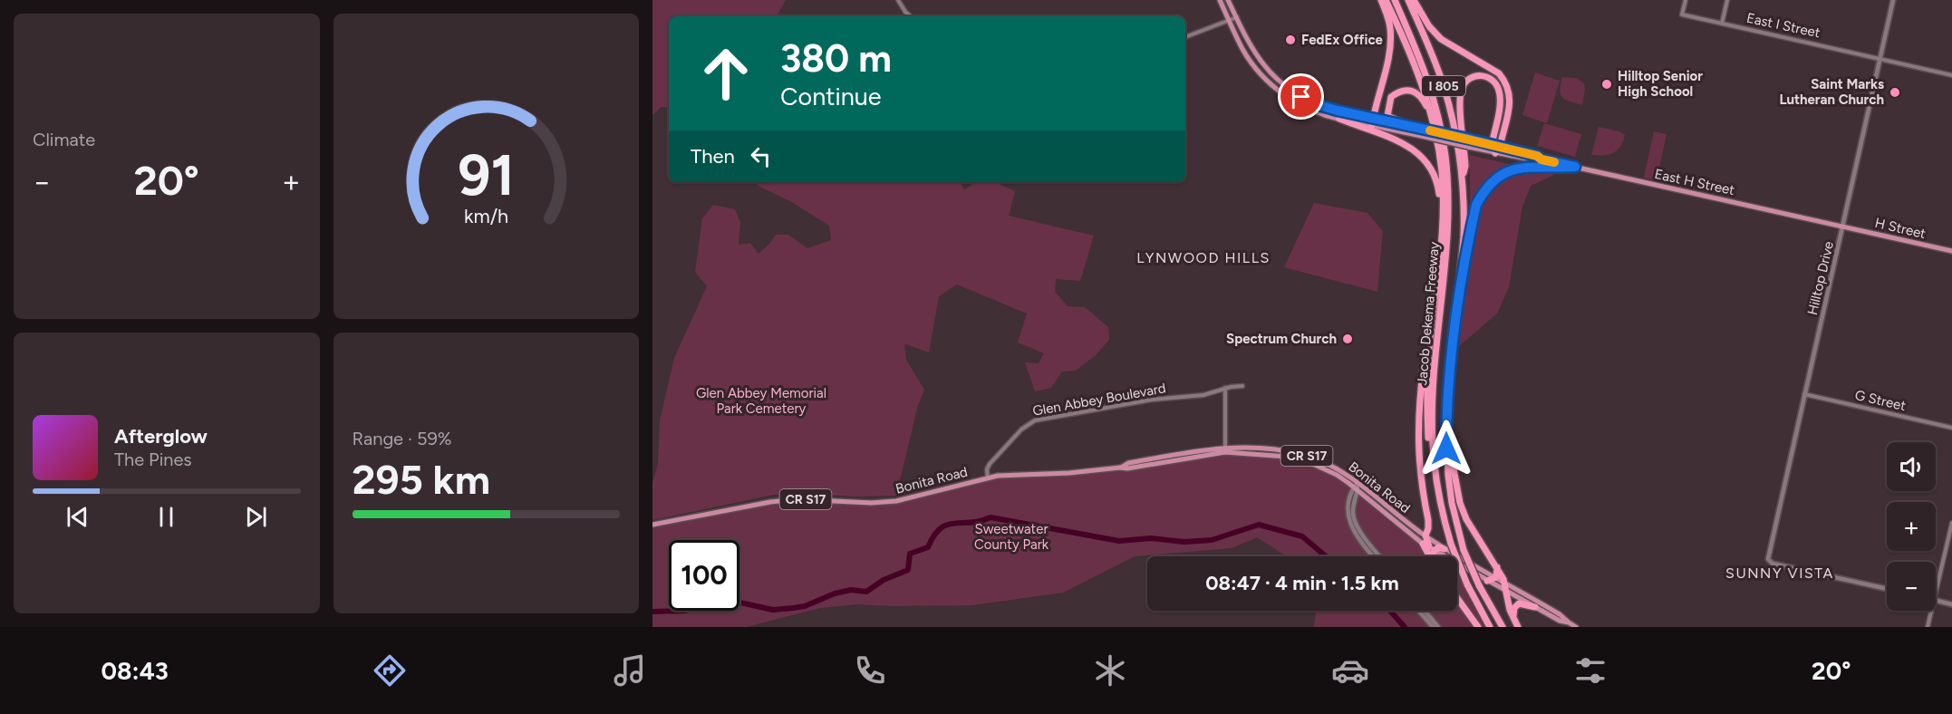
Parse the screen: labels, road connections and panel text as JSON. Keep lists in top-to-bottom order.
{
  "streets": {
    "highway": ["I 805", "Jacob Dekema Freeway"],
    "main road": [
      "East H Street",
      "H Street",
      "Hilltop Drive",
      "CR S17",
      "Bonita Road"
    ],
    "street": ["East I Street", "Glen Abbey Boulevard", "G Street"]
  },
  "crossings": [
    ["East I Street", "Hilltop Drive"],
    ["East H Street", "H Street"],
    ["East H Street", "Hilltop Drive"],
    ["H Street", "Hilltop Drive"],
    ["Hilltop Drive", "G Street"],
    ["Glen Abbey Boulevard", "Bonita Road"]
  ],
  "districts": ["LYNWOOD HILLS", "SUNNY VISTA"],
  "parks": ["Glen Abbey Memorial Park Cemetery", "Sweetwater County Park"],
  "places": [
    "FedEx Office",
    "Hilltop Senior High School",
    "Saint Marks Lutheran Church",
    "Spectrum Church"
  ],
  "page": {
    "tile": [
      "Climate",
      ["Range · 59%", "295 km"]
    ],
    "turn": ["380 m", "Continue"],
    "then": "Then",
    "heat": ["−", "20°", "+"],
    "song": ["Afterglow", "The Pines"],
    "map_buttons": ["+", "−"],
    "limit": "100",
    "trip": "08:47 · 4 min · 1.5 km",
    "tabs": ["08:43", "20°"],
    "gauge": ["91", "km/h"]
  }
}
